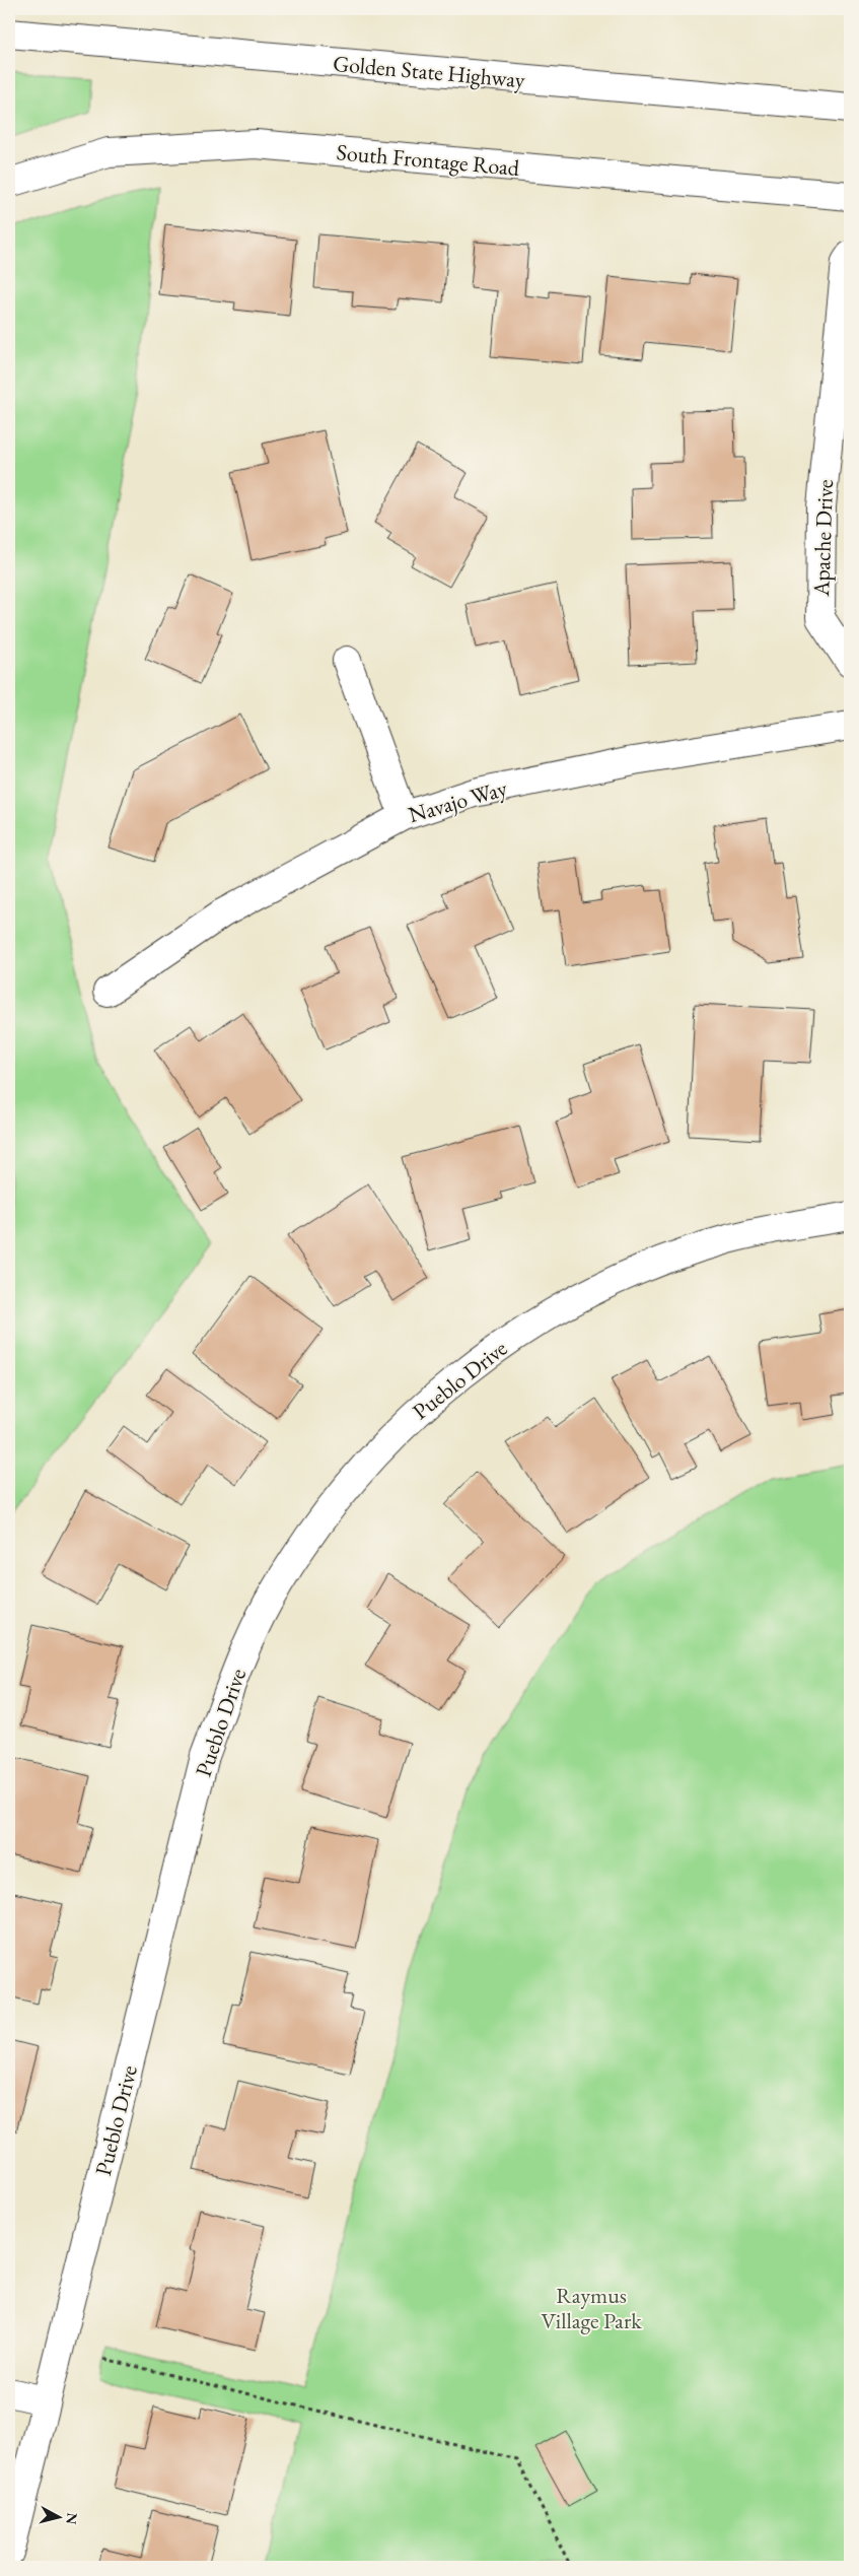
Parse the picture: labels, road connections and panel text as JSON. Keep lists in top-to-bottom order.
{
  "streets": {
    "main road": [
      "Golden State Highway",
      "South Frontage Road",
      "Apache Drive",
      "Navajo Way",
      "Pueblo Drive"
    ]
  },
  "parks": ["Raymus Village Park"],
  "north": "right"
}
